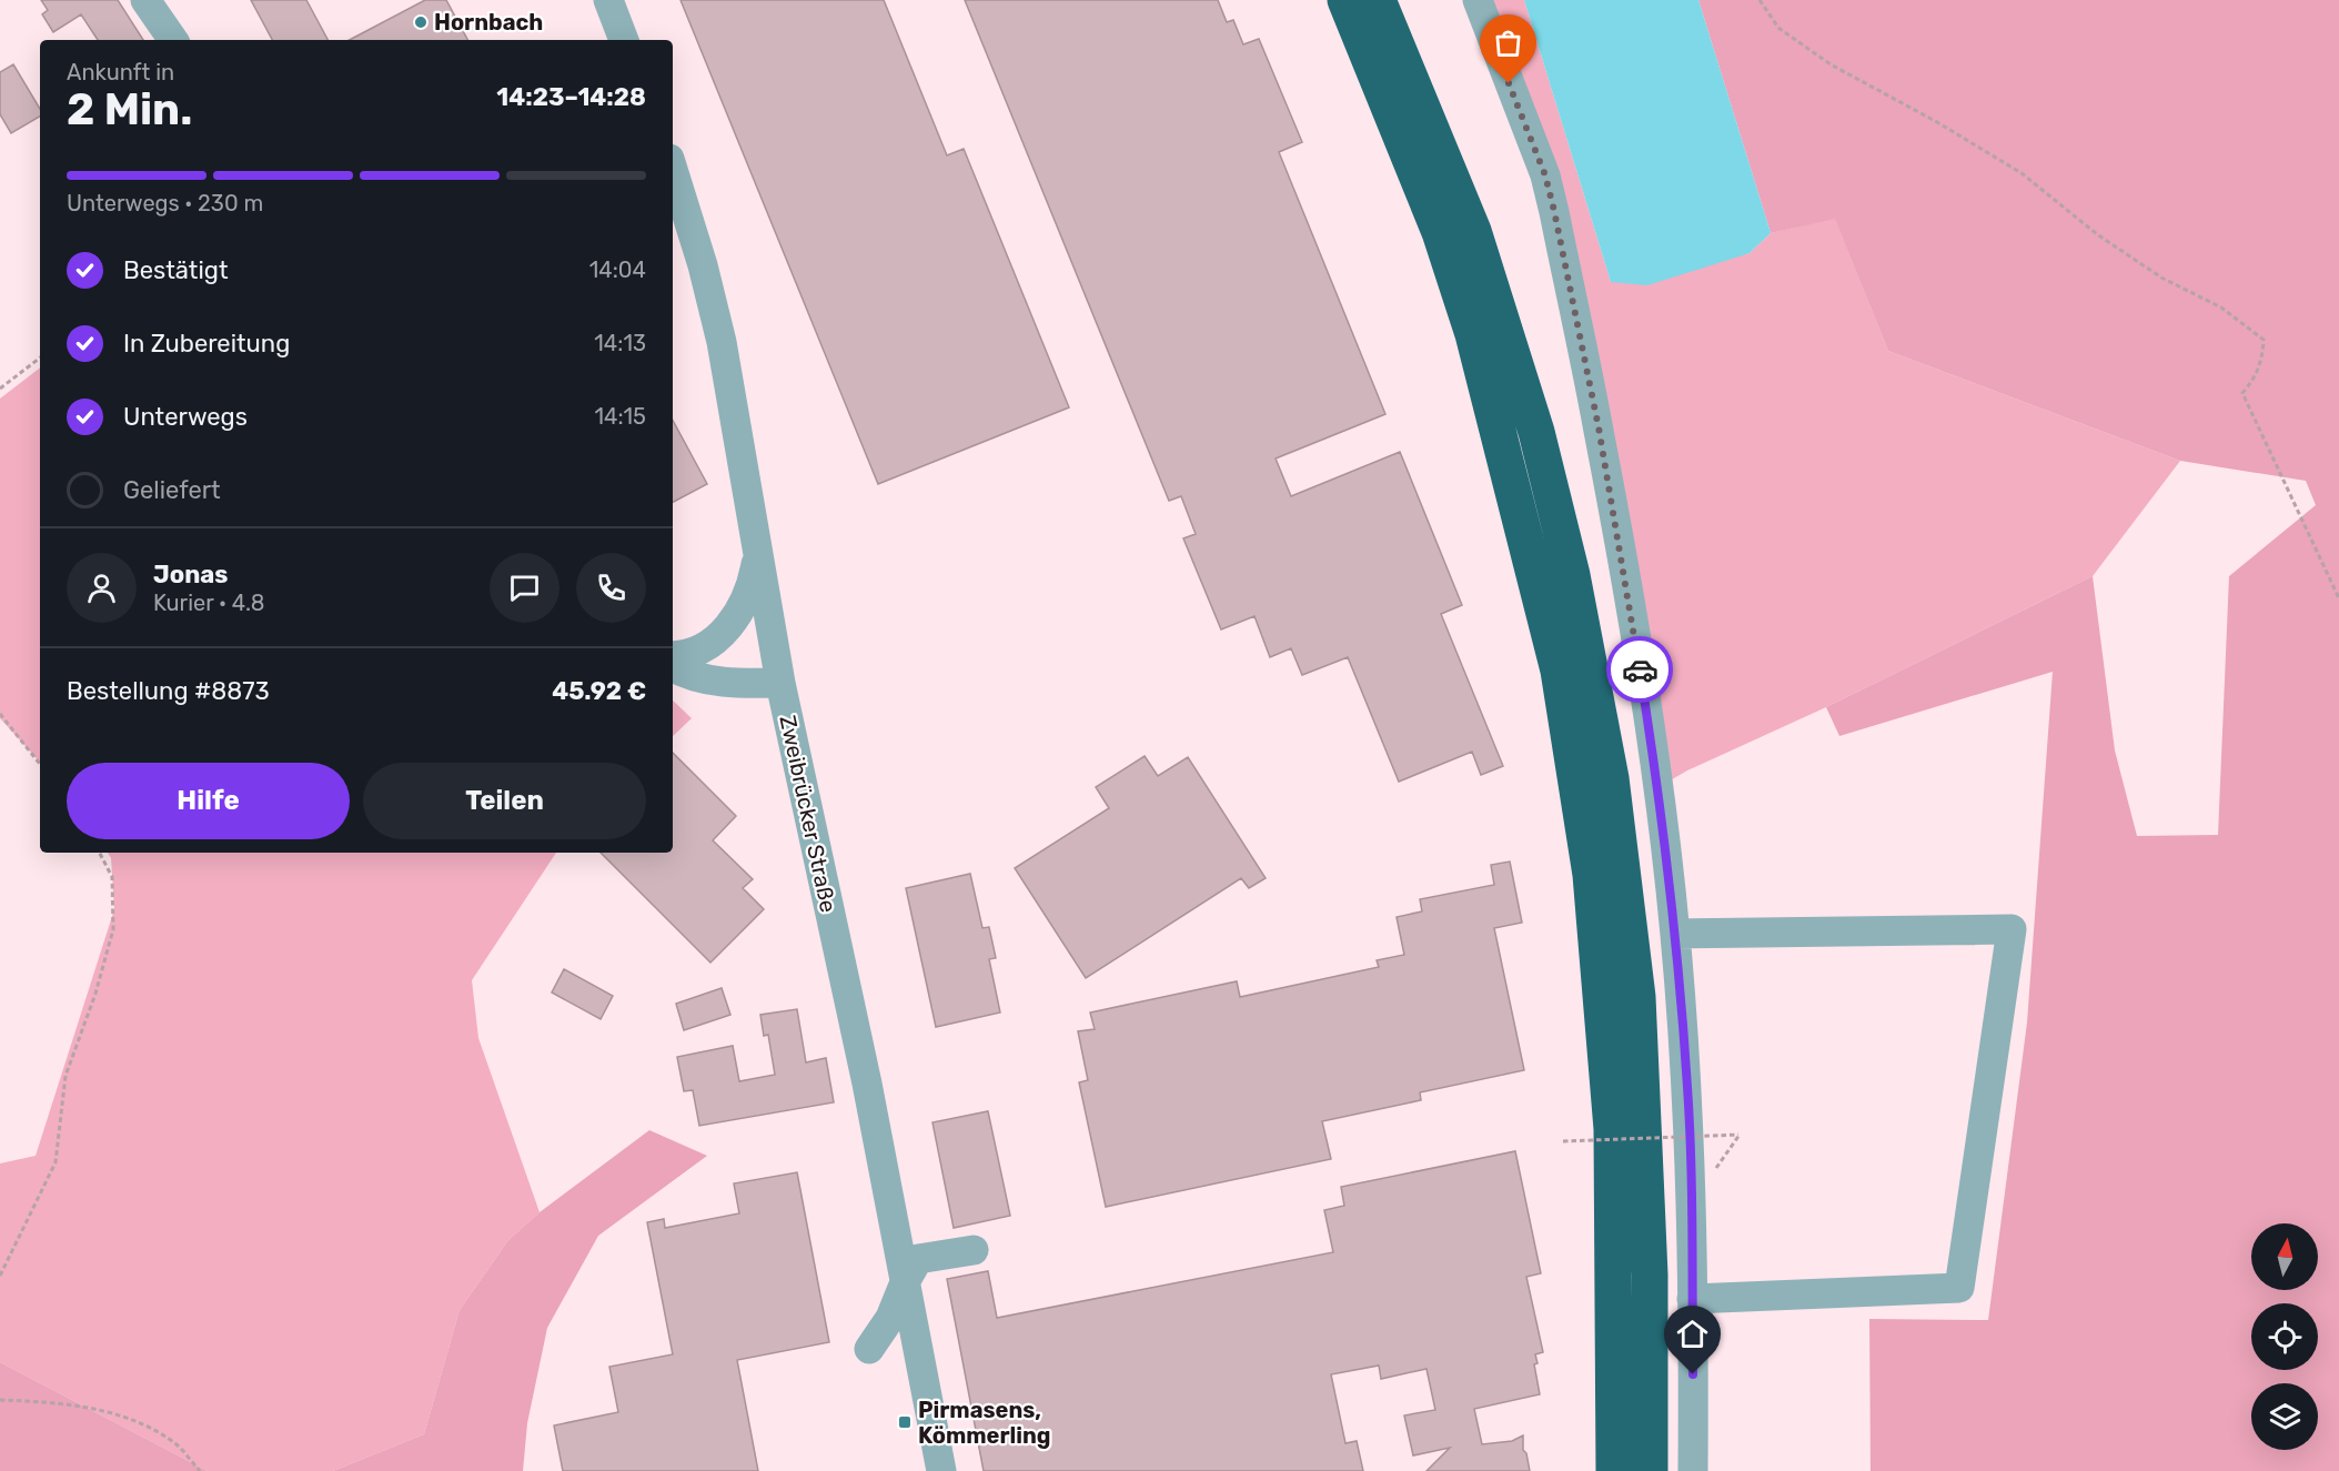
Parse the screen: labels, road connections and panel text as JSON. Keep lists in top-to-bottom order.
{
  "streets": {
    "street": ["Zweibrücker Straße"]
  },
  "places": {
    "other": ["Hornbach"],
    "transit": ["Pirmasens, Kömmerling"]
  },
  "north": "top",
  "page": {
    "heading": ["2 Min.", "Ankunft in", "14:23–14:28"],
    "panel": [
      "Jonas",
      "Kurier · 4.8",
      "Bestellung #8873",
      "45.92 €"
    ],
    "bar": "Unterwegs · 230 m",
    "list": [
      ["Bestätigt", "14:04"],
      ["In Zubereitung", "14:13"],
      ["Unterwegs", "14:15"],
      "Geliefert"
    ],
    "buttons": ["Hilfe", "Teilen"]
  }
}
